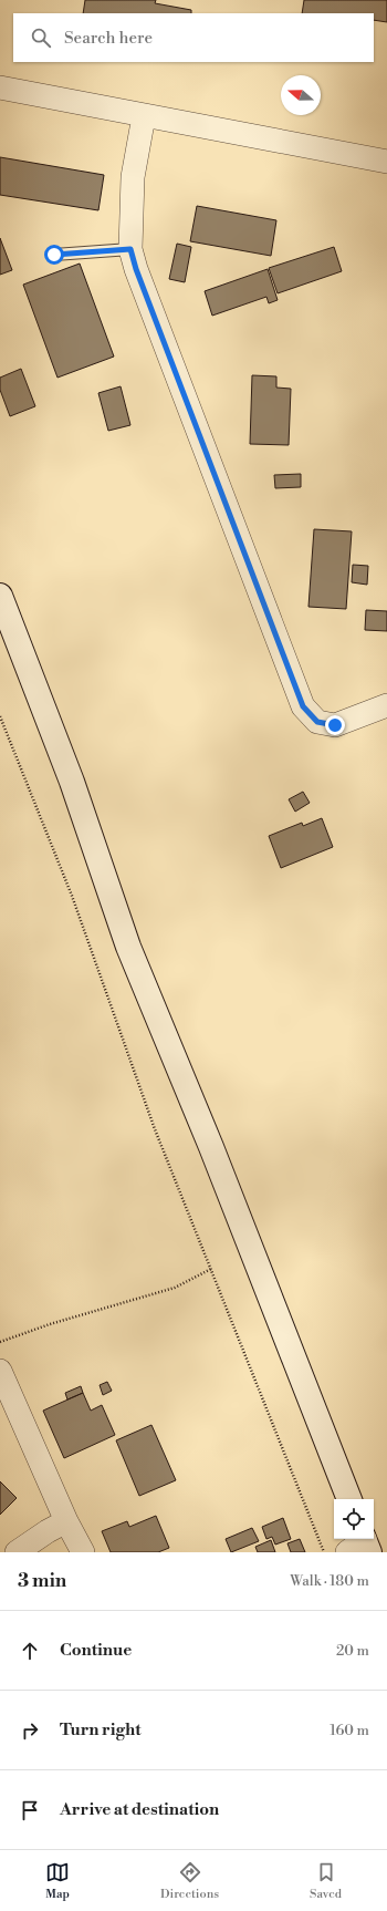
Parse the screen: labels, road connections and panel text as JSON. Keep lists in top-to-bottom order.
{
  "north": "left",
  "page": {
    "search": "Search here",
    "heading": ["3 min", "Walk · 180 m"],
    "list": [
      ["Continue", "20 m"],
      ["Turn right", "160 m"],
      "Arrive at destination"
    ],
    "nav": ["Map", "Directions", "Saved"]
  }
}
